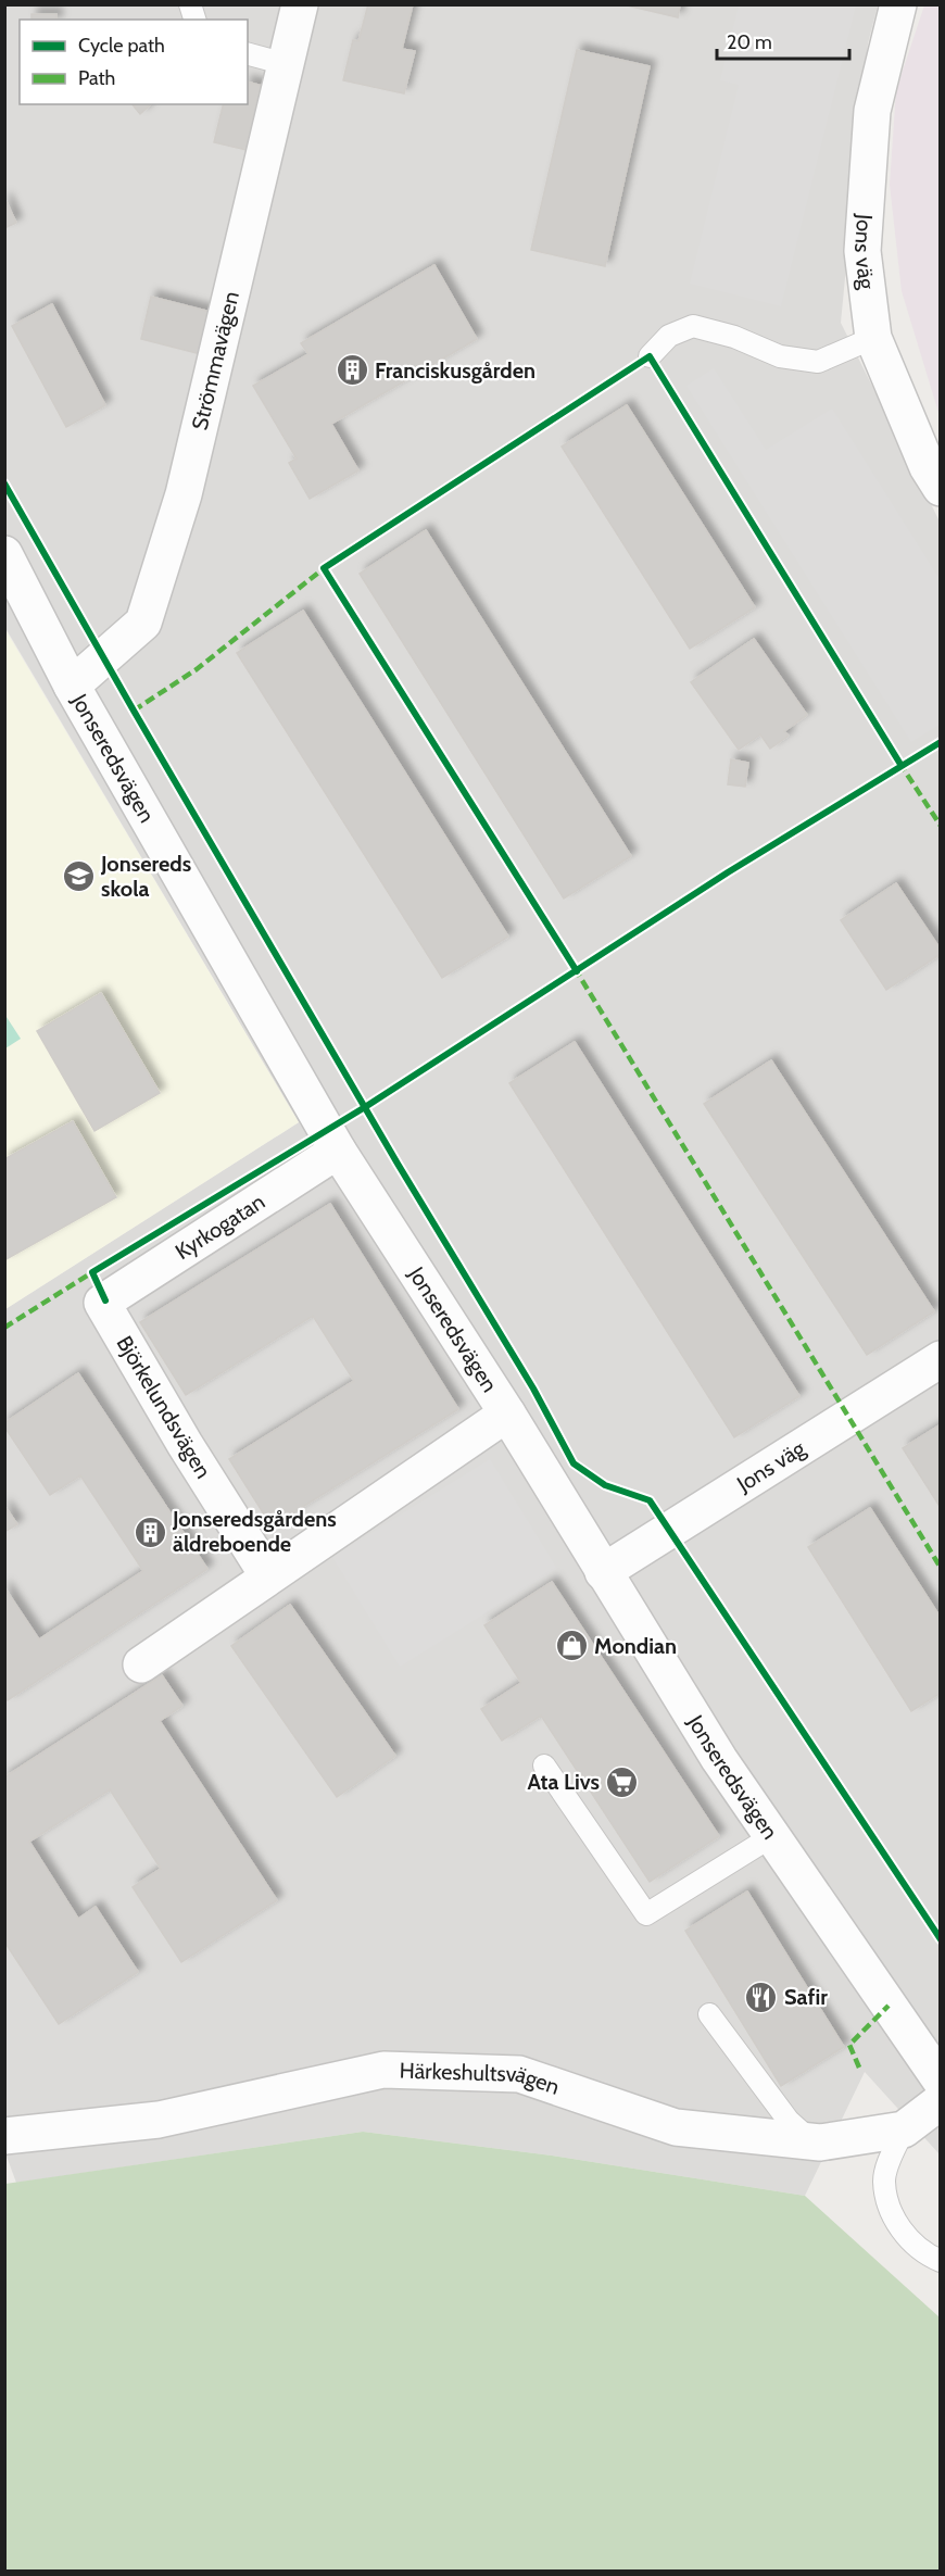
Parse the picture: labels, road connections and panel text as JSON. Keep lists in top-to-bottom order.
{
  "streets": {
    "street": [
      "Jons väg",
      "Strömmavägen",
      "Jonseredsvägen",
      "Kyrkogatan",
      "Björkelundsvägen",
      "Härkeshultsvägen"
    ]
  },
  "crossings": [
    ["Jons väg", "Jonseredsvägen"],
    ["Strömmavägen", "Jonseredsvägen"],
    ["Jonseredsvägen", "Kyrkogatan"],
    ["Kyrkogatan", "Björkelundsvägen"]
  ],
  "places": {
    "building": ["Franciskusgården", "Jonseredsgårdens äldreboende"],
    "school or university": ["Jonsereds skola"],
    "shop": ["Mondian"],
    "supermarket": ["Ata Livs"],
    "restaurant": ["Safir"]
  },
  "legend": ["Cycle path", "Path"],
  "scale_bar": "20 m"
}
